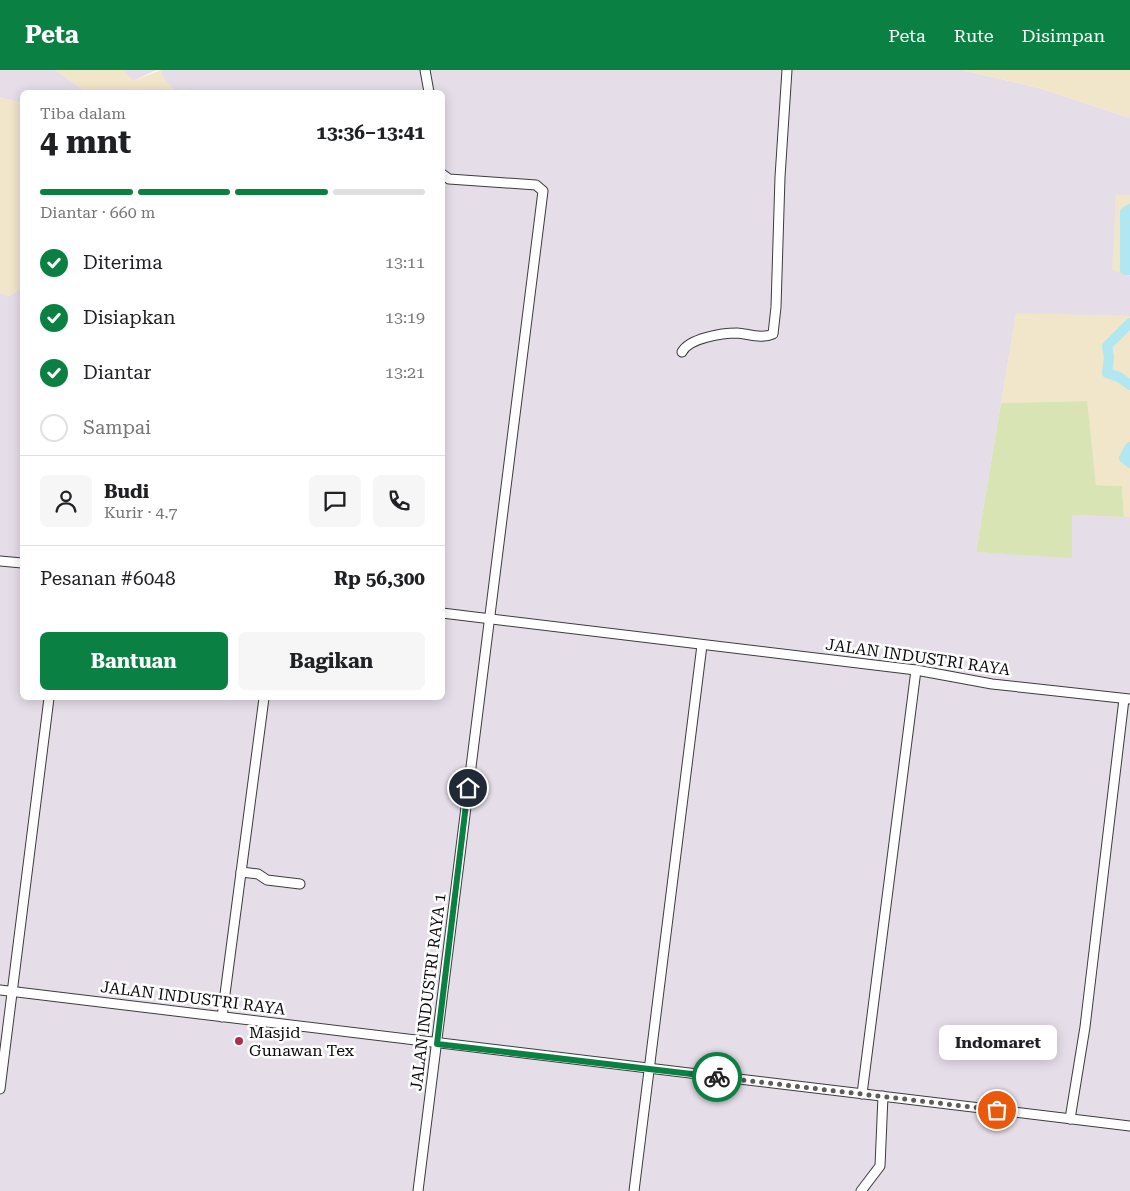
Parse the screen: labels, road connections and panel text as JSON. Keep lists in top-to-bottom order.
{
  "streets": {
    "street": ["JALAN INDUSTRI RAYA", "JALAN INDUSTRI RAYA 1"]
  },
  "crossings": [
    ["JALAN INDUSTRI RAYA", "JALAN INDUSTRI RAYA 1"]
  ],
  "places": ["Masjid Gunawan Tex", "Indomaret"],
  "page": {
    "header": "Peta",
    "nav": ["Peta", "Rute", "Disimpan"],
    "heading": ["4 mnt", "Tiba dalam", "13:36–13:41"],
    "panel": [
      "Budi",
      "Kurir · 4.7",
      "Pesanan #6048",
      "Rp 56,300"
    ],
    "bar": "Diantar · 660 m",
    "list": [
      ["Diterima", "13:11"],
      ["Disiapkan", "13:19"],
      ["Diantar", "13:21"],
      "Sampai"
    ],
    "buttons": ["Bantuan", "Bagikan"],
    "bubble": "Indomaret"
  }
}
